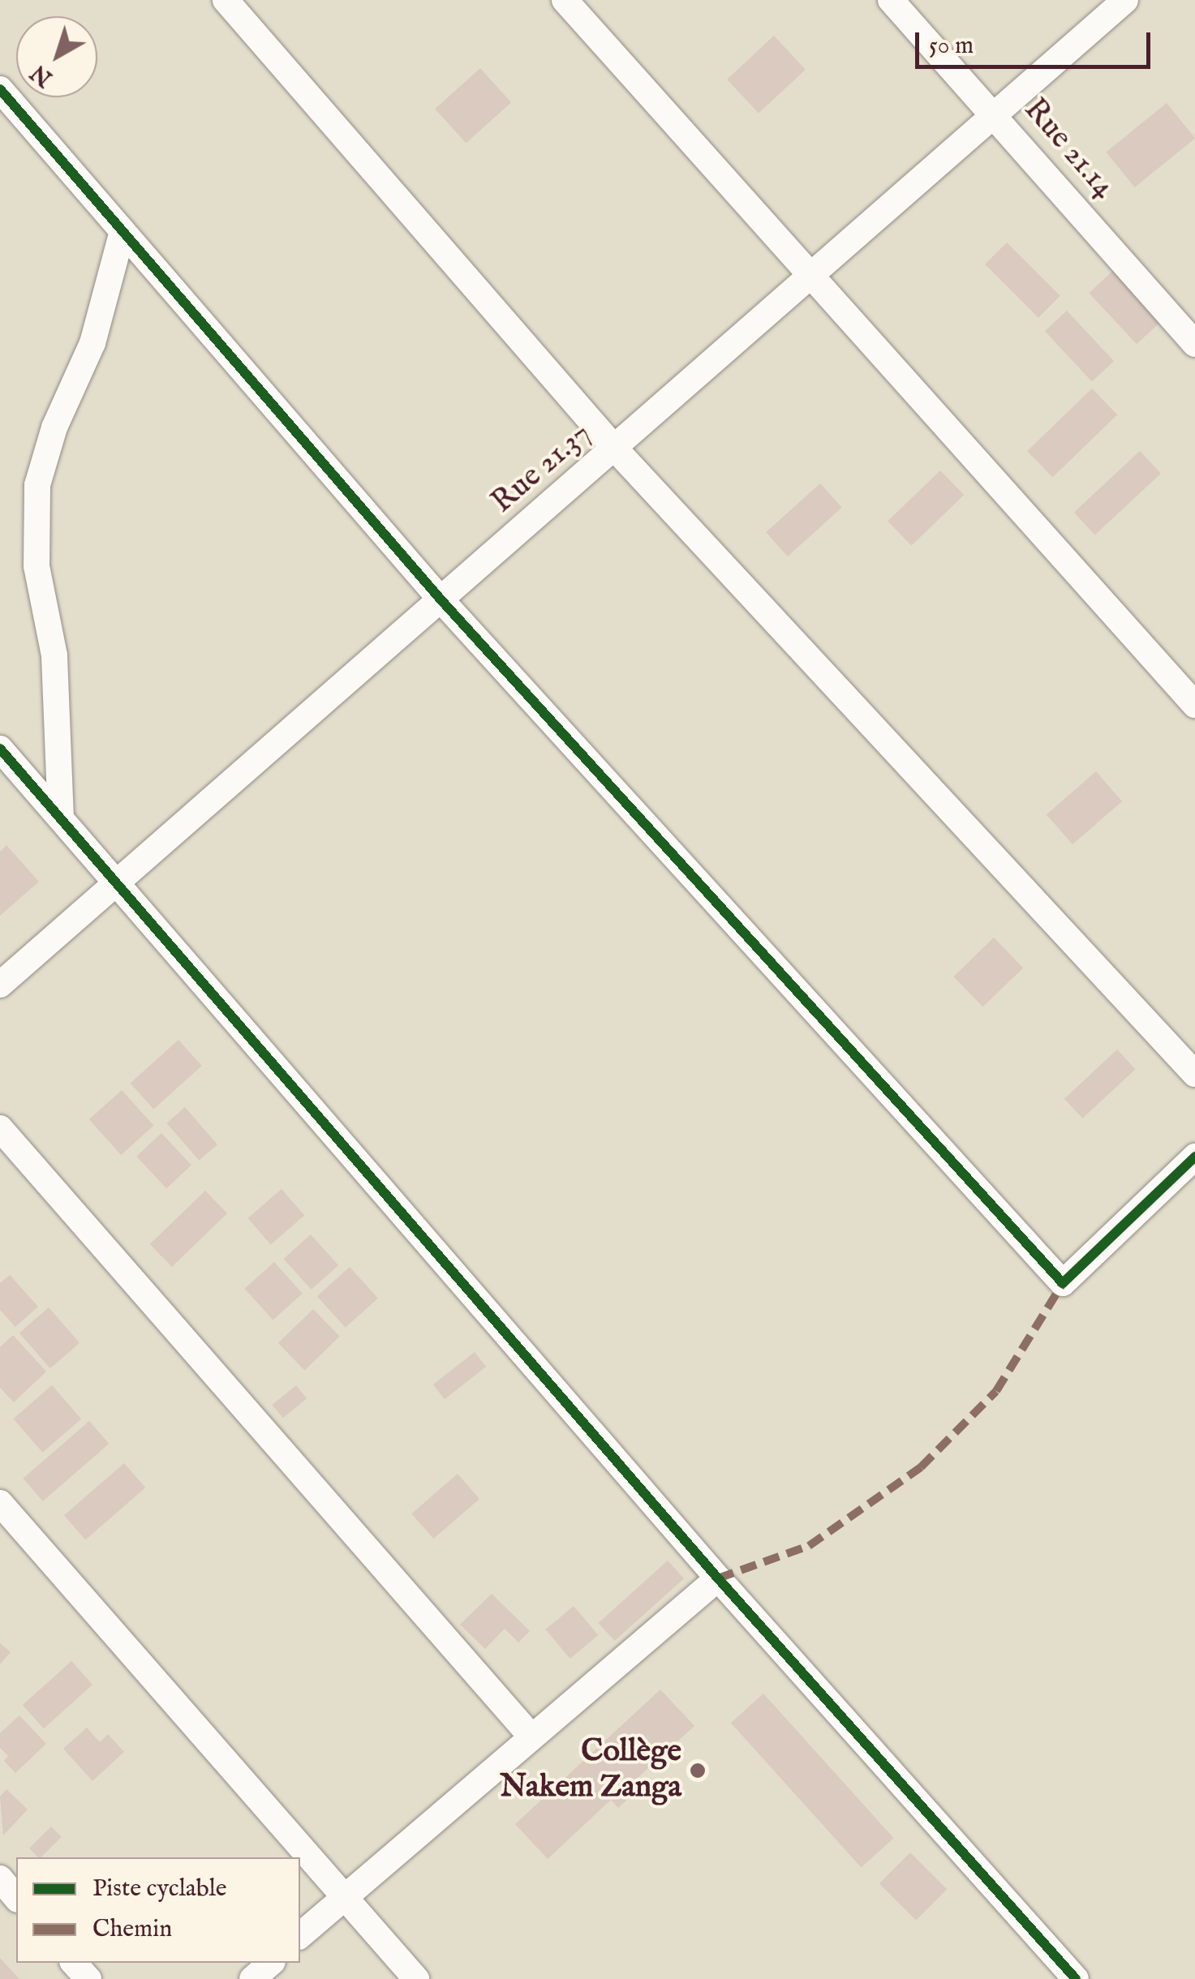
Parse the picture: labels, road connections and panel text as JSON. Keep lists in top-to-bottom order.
{
  "streets": {
    "street": ["Rue 21.14", "Rue 21.37"]
  },
  "crossings": [
    ["Rue 21.14", "Rue 21.37"]
  ],
  "places": ["Collège Nakem Zanga"],
  "legend": ["Piste cyclable", "Chemin"],
  "scale_bar": "50 m",
  "north": "bottom left"
}
